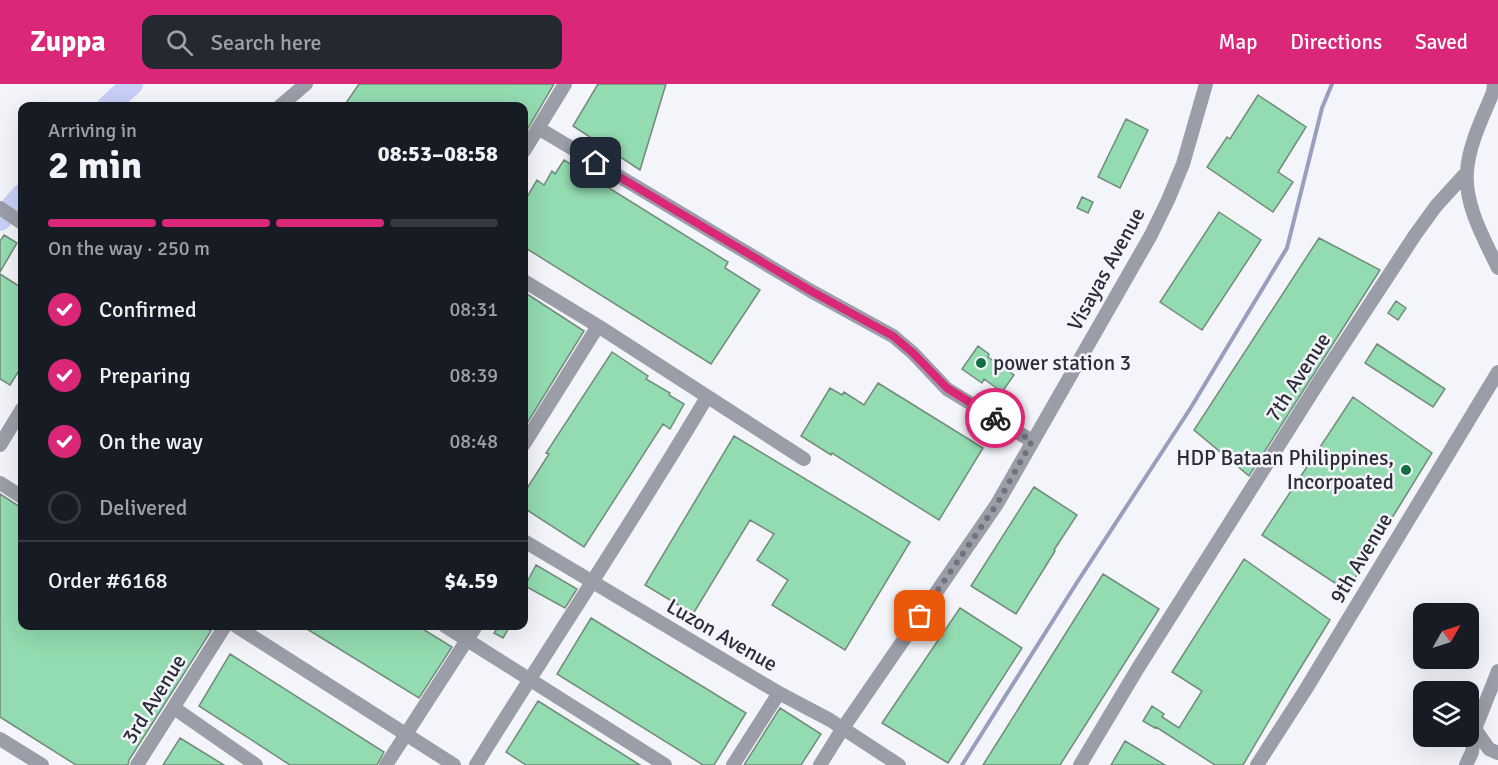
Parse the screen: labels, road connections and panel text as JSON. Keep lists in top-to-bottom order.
{
  "streets": {
    "street": [
      "Visayas Avenue",
      "7th Avenue",
      "9th Avenue",
      "Luzon Avenue",
      "3rd Avenue"
    ]
  },
  "crossings": [
    ["Visayas Avenue", "Luzon Avenue"]
  ],
  "places": ["power station 3", "HDP Bataan Philippines, Incorpoated"],
  "north": "top right",
  "page": {
    "header": "Zuppa",
    "search": "Search here",
    "nav": ["Map", "Directions", "Saved"],
    "heading": ["2 min", "Arriving in", "08:53–08:58"],
    "panel": ["Order #6168", "$4.59"],
    "bar": "On the way · 250 m",
    "list": [
      ["Confirmed", "08:31"],
      ["Preparing", "08:39"],
      ["On the way", "08:48"],
      "Delivered"
    ]
  }
}
